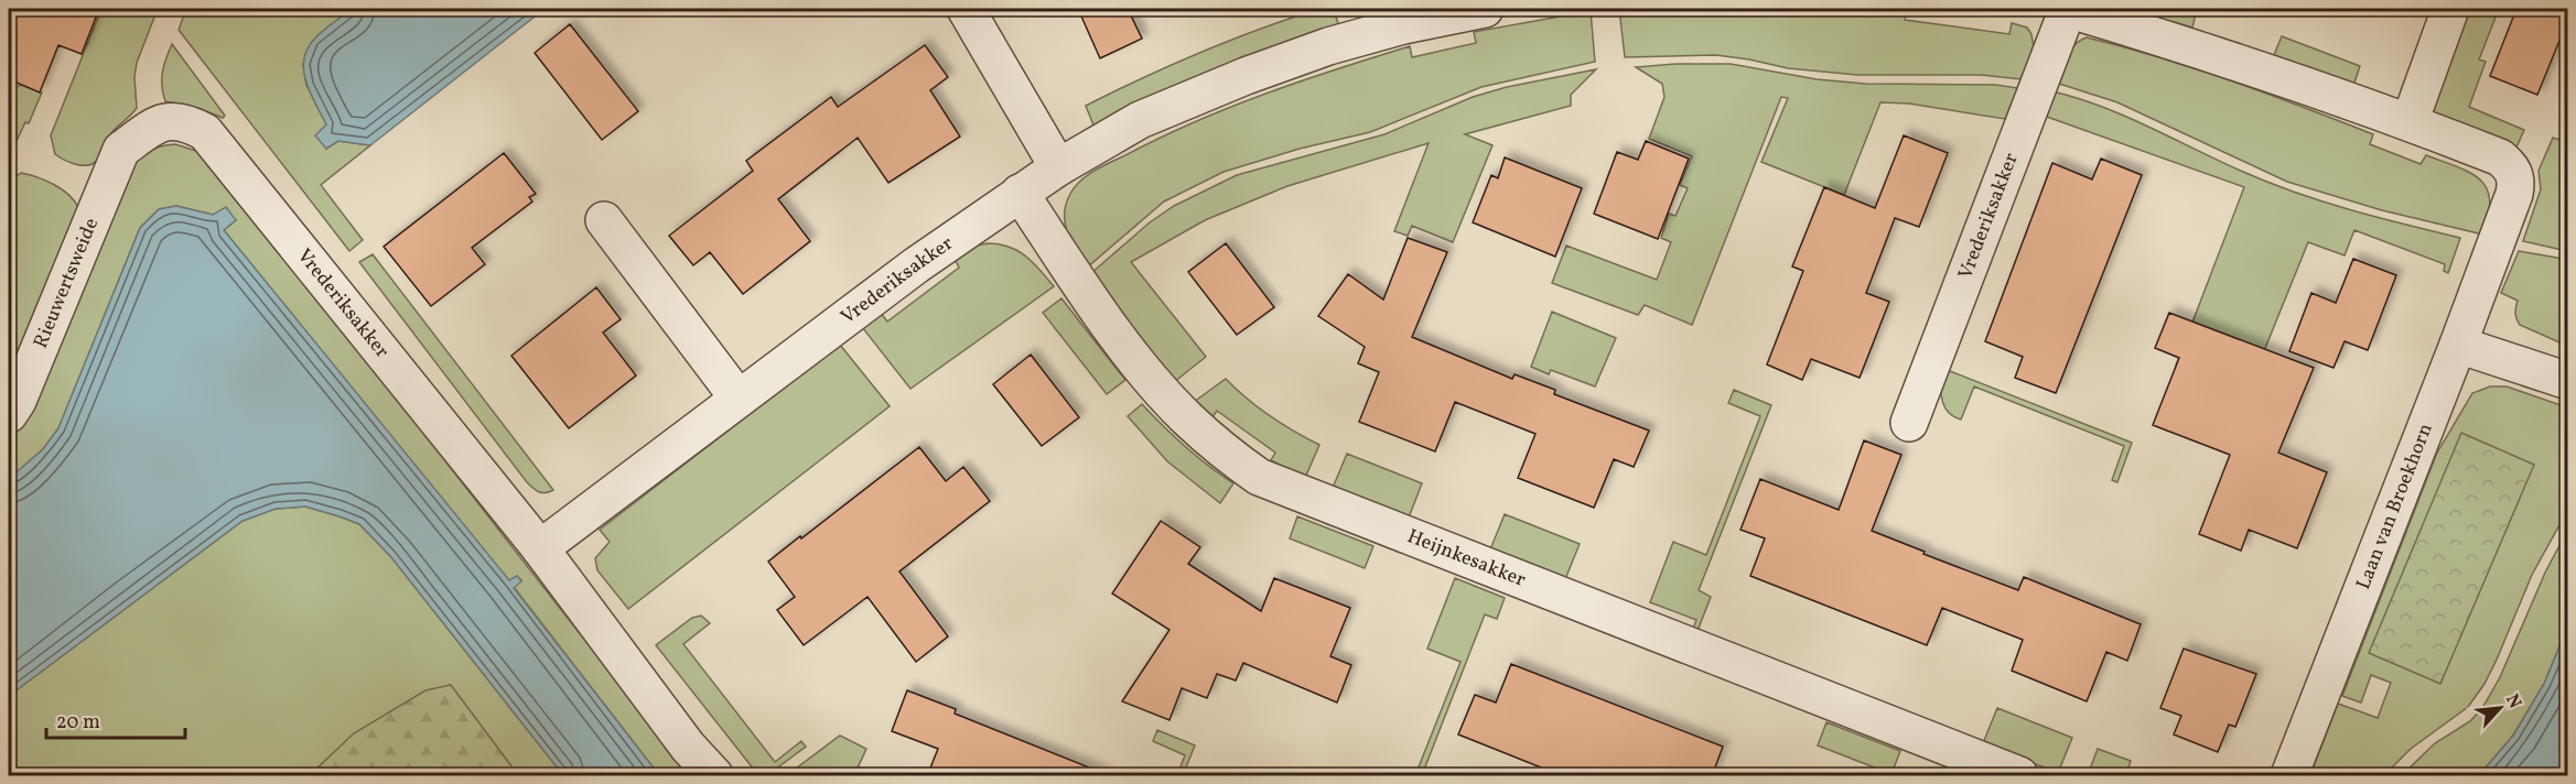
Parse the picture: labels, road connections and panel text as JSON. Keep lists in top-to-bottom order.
{
  "streets": {
    "street": [
      "Vrederiksakker",
      "Rieuwertsweide",
      "Laan van Broekhorn",
      "Heijnkesakker"
    ]
  },
  "crossings": [
    ["Vrederiksakker", "Rieuwertsweide"],
    ["Vrederiksakker", "Laan van Broekhorn"],
    ["Vrederiksakker", "Heijnkesakker"]
  ],
  "scale_bar": "20 m",
  "north": "top right"
}
